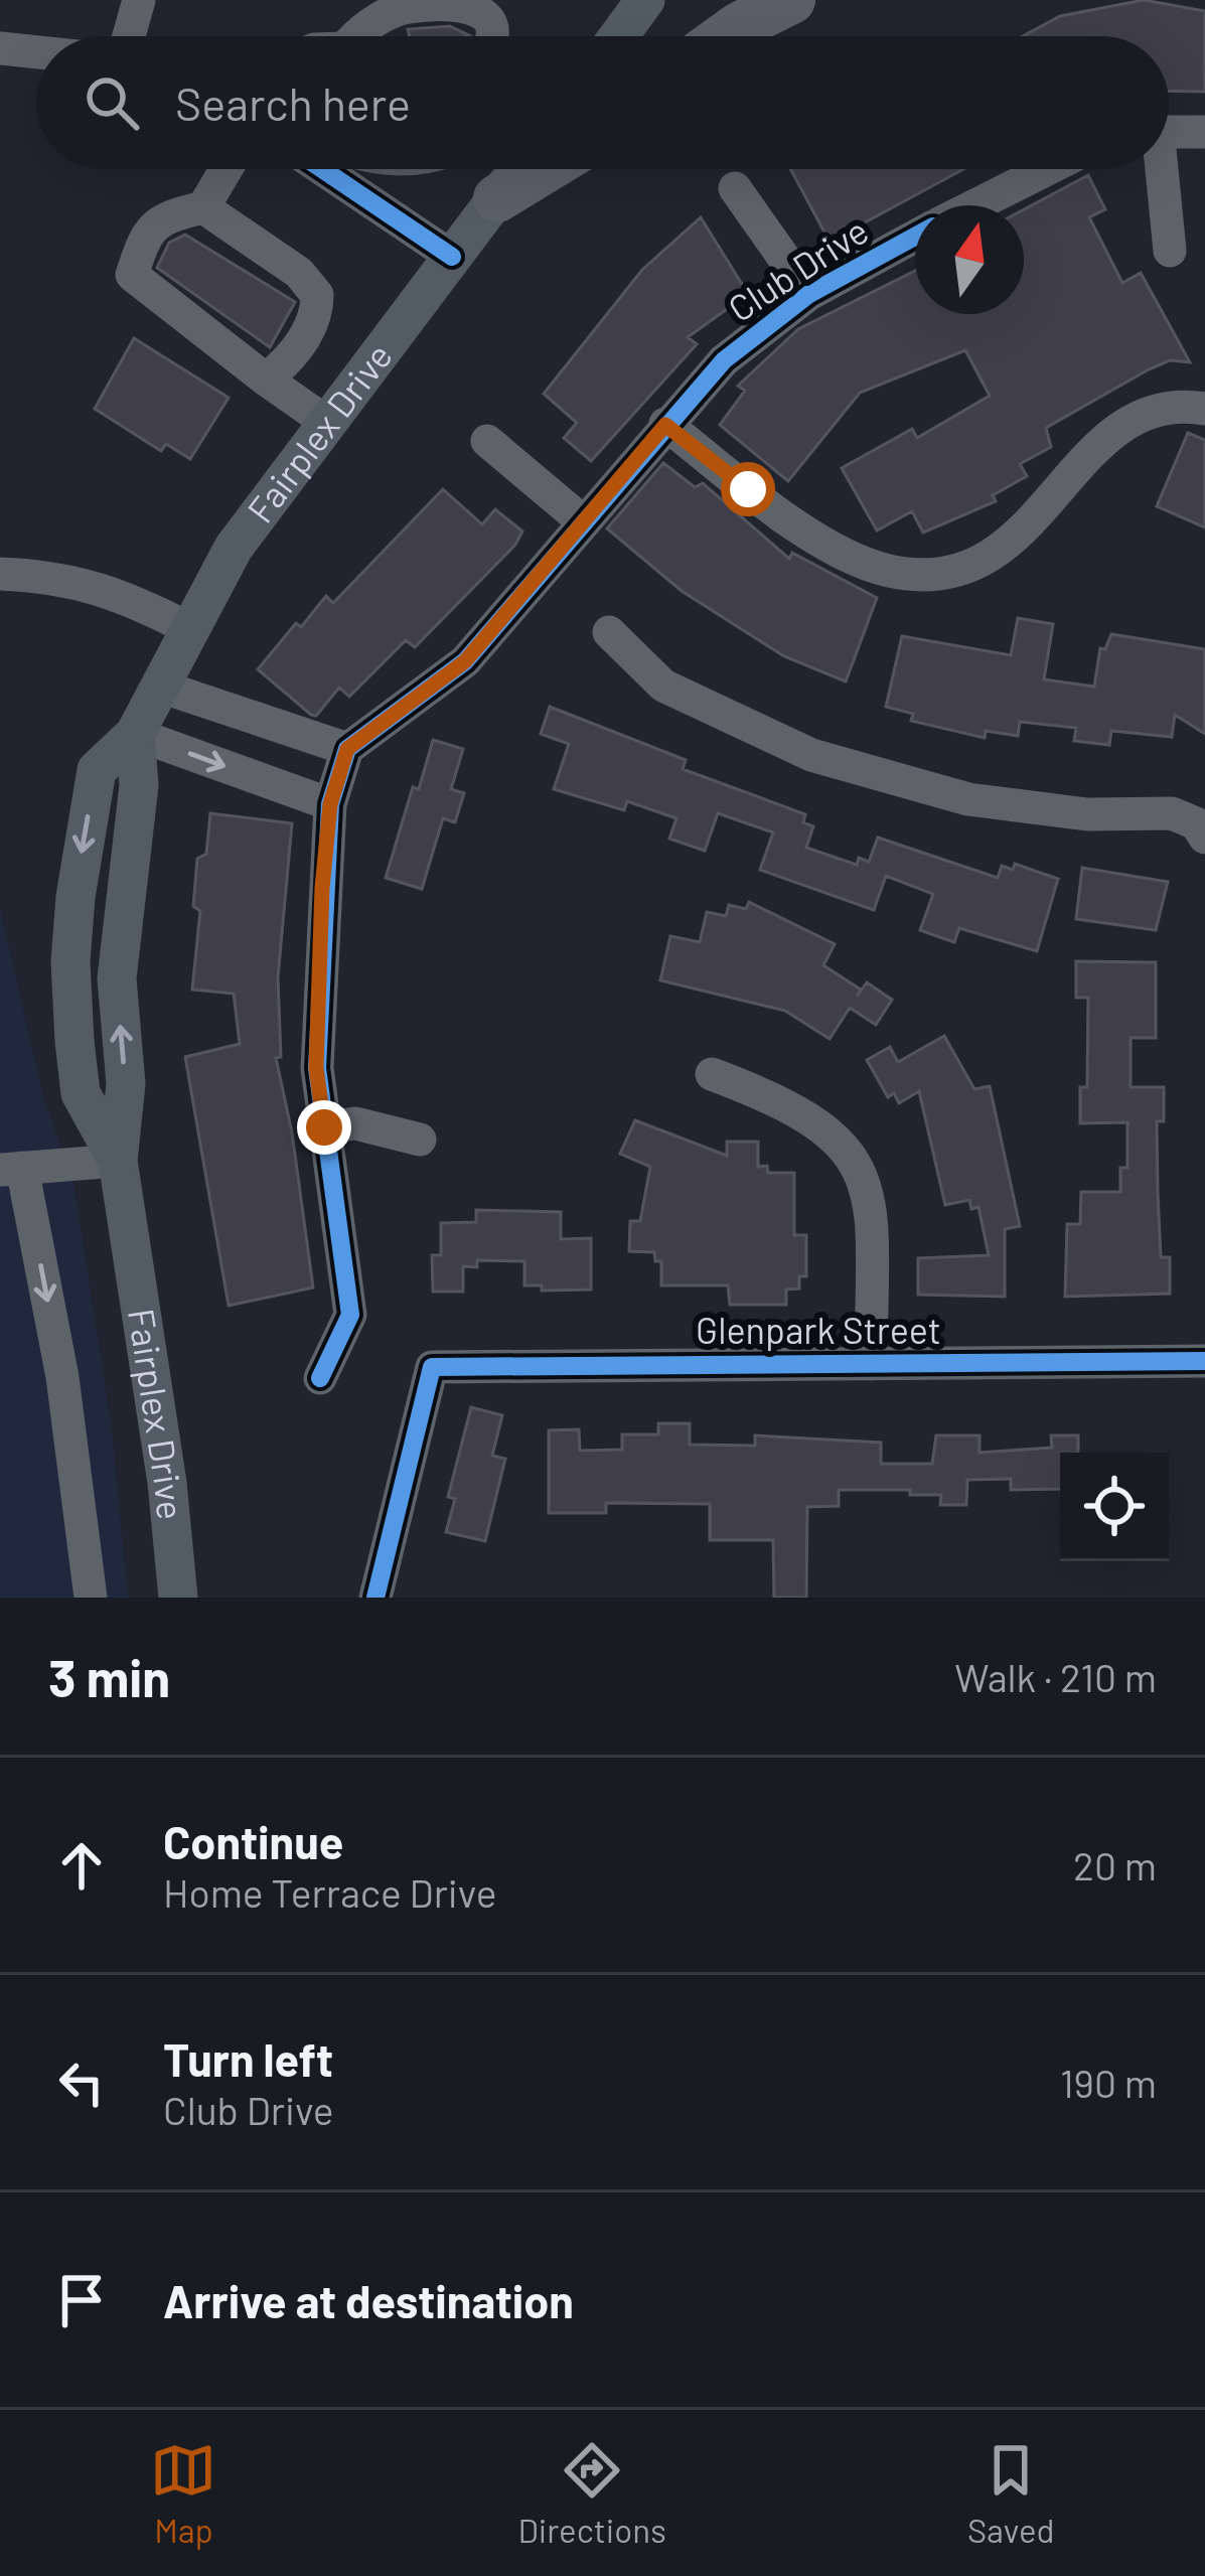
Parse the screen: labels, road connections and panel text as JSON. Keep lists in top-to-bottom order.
{
  "streets": {
    "main road": ["Fairplex Drive"],
    "street": ["Club Drive", "Glenpark Street"]
  },
  "north": "top",
  "page": {
    "search": "Search here",
    "heading": ["3 min", "Walk · 210 m"],
    "list": [
      ["Continue", "Home Terrace Drive", "20 m"],
      ["Turn left", "Club Drive", "190 m"],
      "Arrive at destination"
    ],
    "nav": ["Map", "Directions", "Saved"]
  }
}
